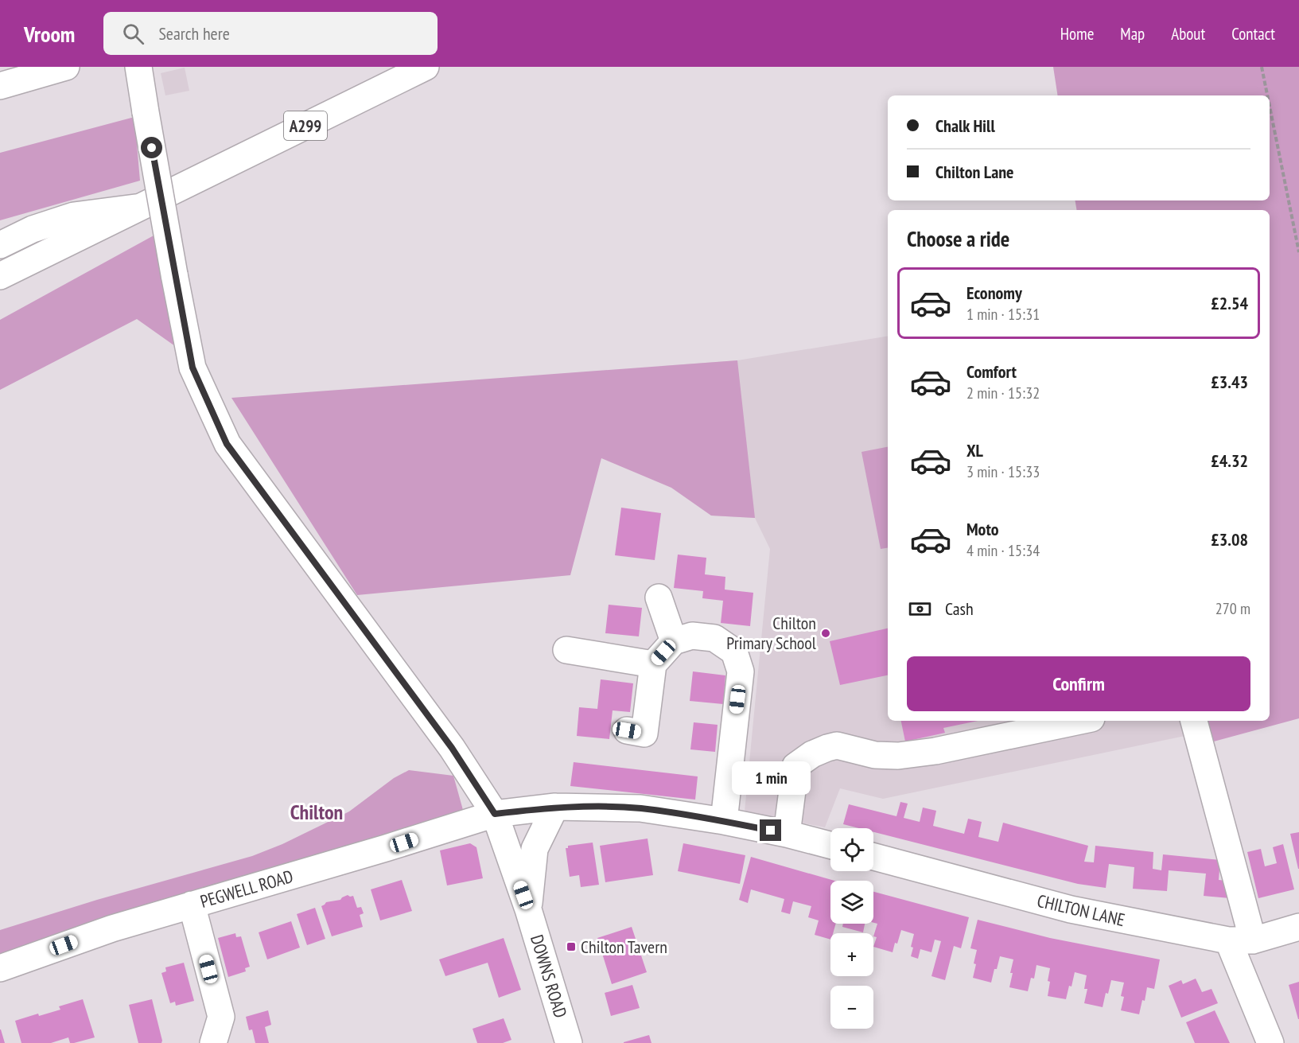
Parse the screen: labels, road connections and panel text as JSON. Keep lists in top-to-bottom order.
{
  "streets": {
    "main road": [
      "A299",
      "PEGWELL ROAD",
      "CHILTON LANE",
      "DOWNS ROAD"
    ]
  },
  "crossings": [
    ["PEGWELL ROAD", "DOWNS ROAD"]
  ],
  "districts": ["Chilton"],
  "places": {
    "other": ["Chilton Primary School"],
    "transit": ["Chilton Tavern"]
  },
  "page": {
    "header": "Vroom",
    "search": "Search here",
    "nav": [
      "Home",
      "Map",
      "About",
      "Contact"
    ],
    "banner": ["Chalk Hill", "Chilton Lane"],
    "heading": "Choose a ride",
    "list": [
      {
        "name": "Economy",
        "note": "1 min · 15:31",
        "value": "£2.54"
      },
      {
        "name": "Comfort",
        "note": "2 min · 15:32",
        "value": "£3.43"
      },
      {
        "name": "XL",
        "note": "3 min · 15:33",
        "value": "£4.32"
      },
      {
        "name": "Moto",
        "note": "4 min · 15:34",
        "value": "£3.08"
      }
    ],
    "pay": ["Cash", "270 m"],
    "buttons": "Confirm",
    "bubble": "1 min",
    "map_buttons": ["+", "−"]
  }
}
